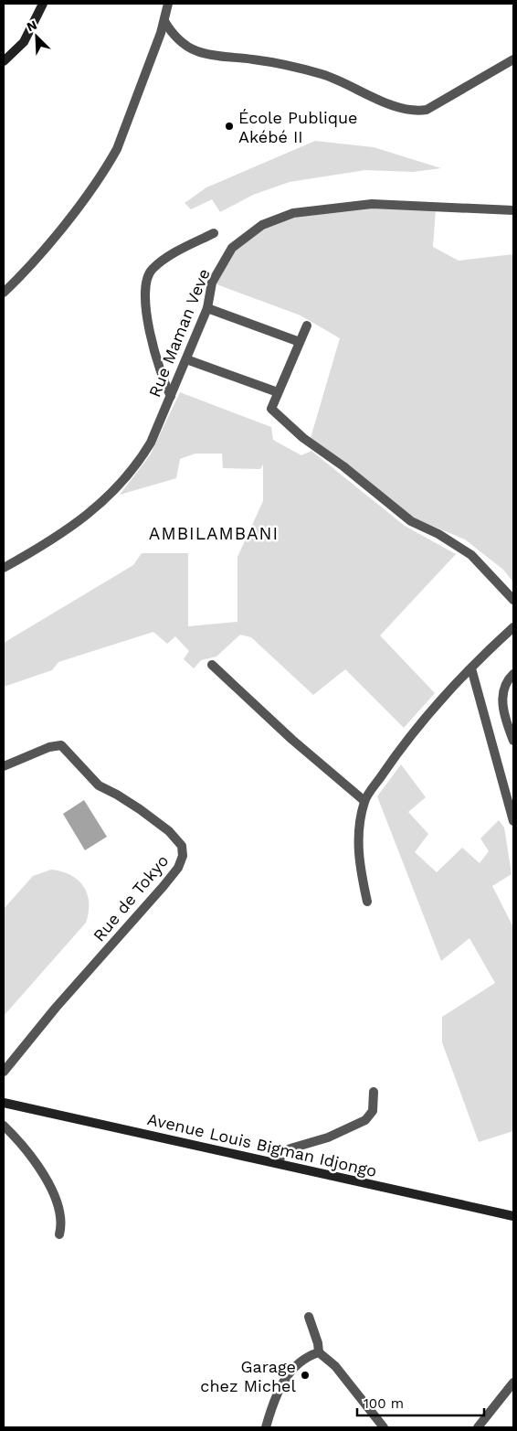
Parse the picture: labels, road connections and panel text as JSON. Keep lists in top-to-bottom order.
{
  "streets": {
    "main road": ["Avenue Louis Bigman Idjongo"],
    "street": ["Rue Maman Veve", "Rue de Tokyo"]
  },
  "districts": ["AMBILAMBANI"],
  "places": ["École Publique Akébé II", "Garage chez Michel"],
  "scale_bar": "100 m",
  "north": "top left"
}
